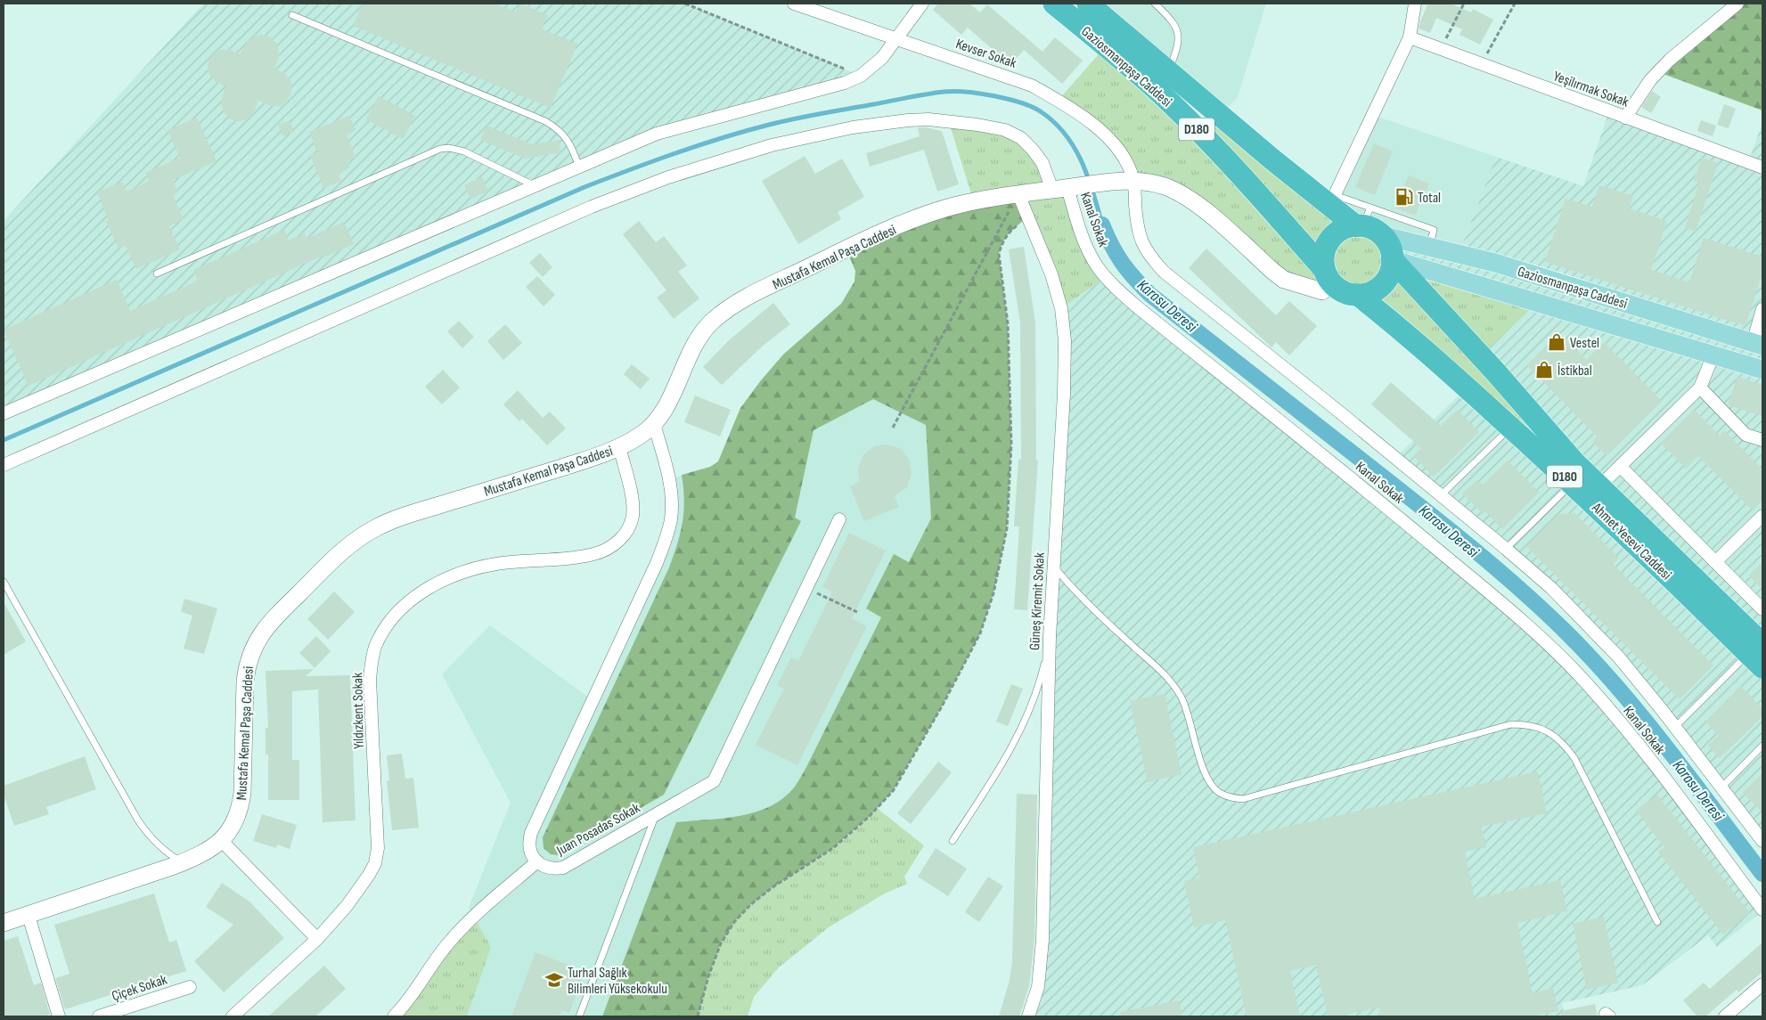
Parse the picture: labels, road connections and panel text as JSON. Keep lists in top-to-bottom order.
{
  "streets": {
    "highway": ["Gaziosmanpaşa Caddesi", "D180", "Ahmet Yesevi Caddesi"],
    "street": [
      "Kevser Sokak",
      "Yeşilırmak Sokak",
      "Kanal Sokak",
      "Mustafa Kemal Paşa Caddesi",
      "Güneş Kiremit Sokak",
      "Yıldızkent Sokak",
      "Juan Posadas Sokak",
      "Çiçek Sokak"
    ]
  },
  "crossings": [
    ["Kevser Sokak", "Mustafa Kemal Paşa Caddesi"],
    ["Gaziosmanpaşa Caddesi", "Mustafa Kemal Paşa Caddesi"],
    ["Gaziosmanpaşa Caddesi", "Ahmet Yesevi Caddesi"],
    ["Kanal Sokak", "Mustafa Kemal Paşa Caddesi"],
    ["Mustafa Kemal Paşa Caddesi", "Ahmet Yesevi Caddesi"],
    ["Mustafa Kemal Paşa Caddesi", "Güneş Kiremit Sokak"],
    ["Mustafa Kemal Paşa Caddesi", "Yıldızkent Sokak"]
  ],
  "water": ["Karasu Deresi"],
  "places": {
    "fuel station": ["Total"],
    "shop": ["Vestel", "İstikbal"],
    "school or university": ["Turhal Sağlık Bilimleri Yüksekokulu"]
  }
}
